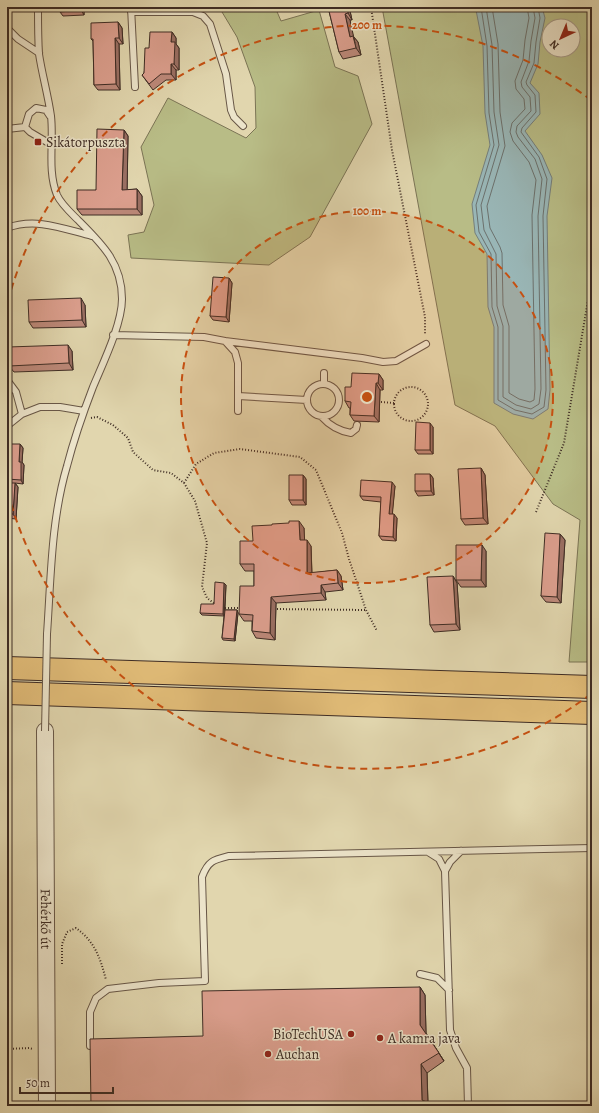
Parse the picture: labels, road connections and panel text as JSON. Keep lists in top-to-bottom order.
{
  "streets": {
    "street": ["Fehérkő út"]
  },
  "places": {
    "transit": ["Sikátorpuszta"],
    "other": ["BioTechUSA", "A kamra java", "Auchan"]
  },
  "scale_bar": "50 m",
  "north": "bottom left",
  "rings": ["200 m", "100 m"]
}
